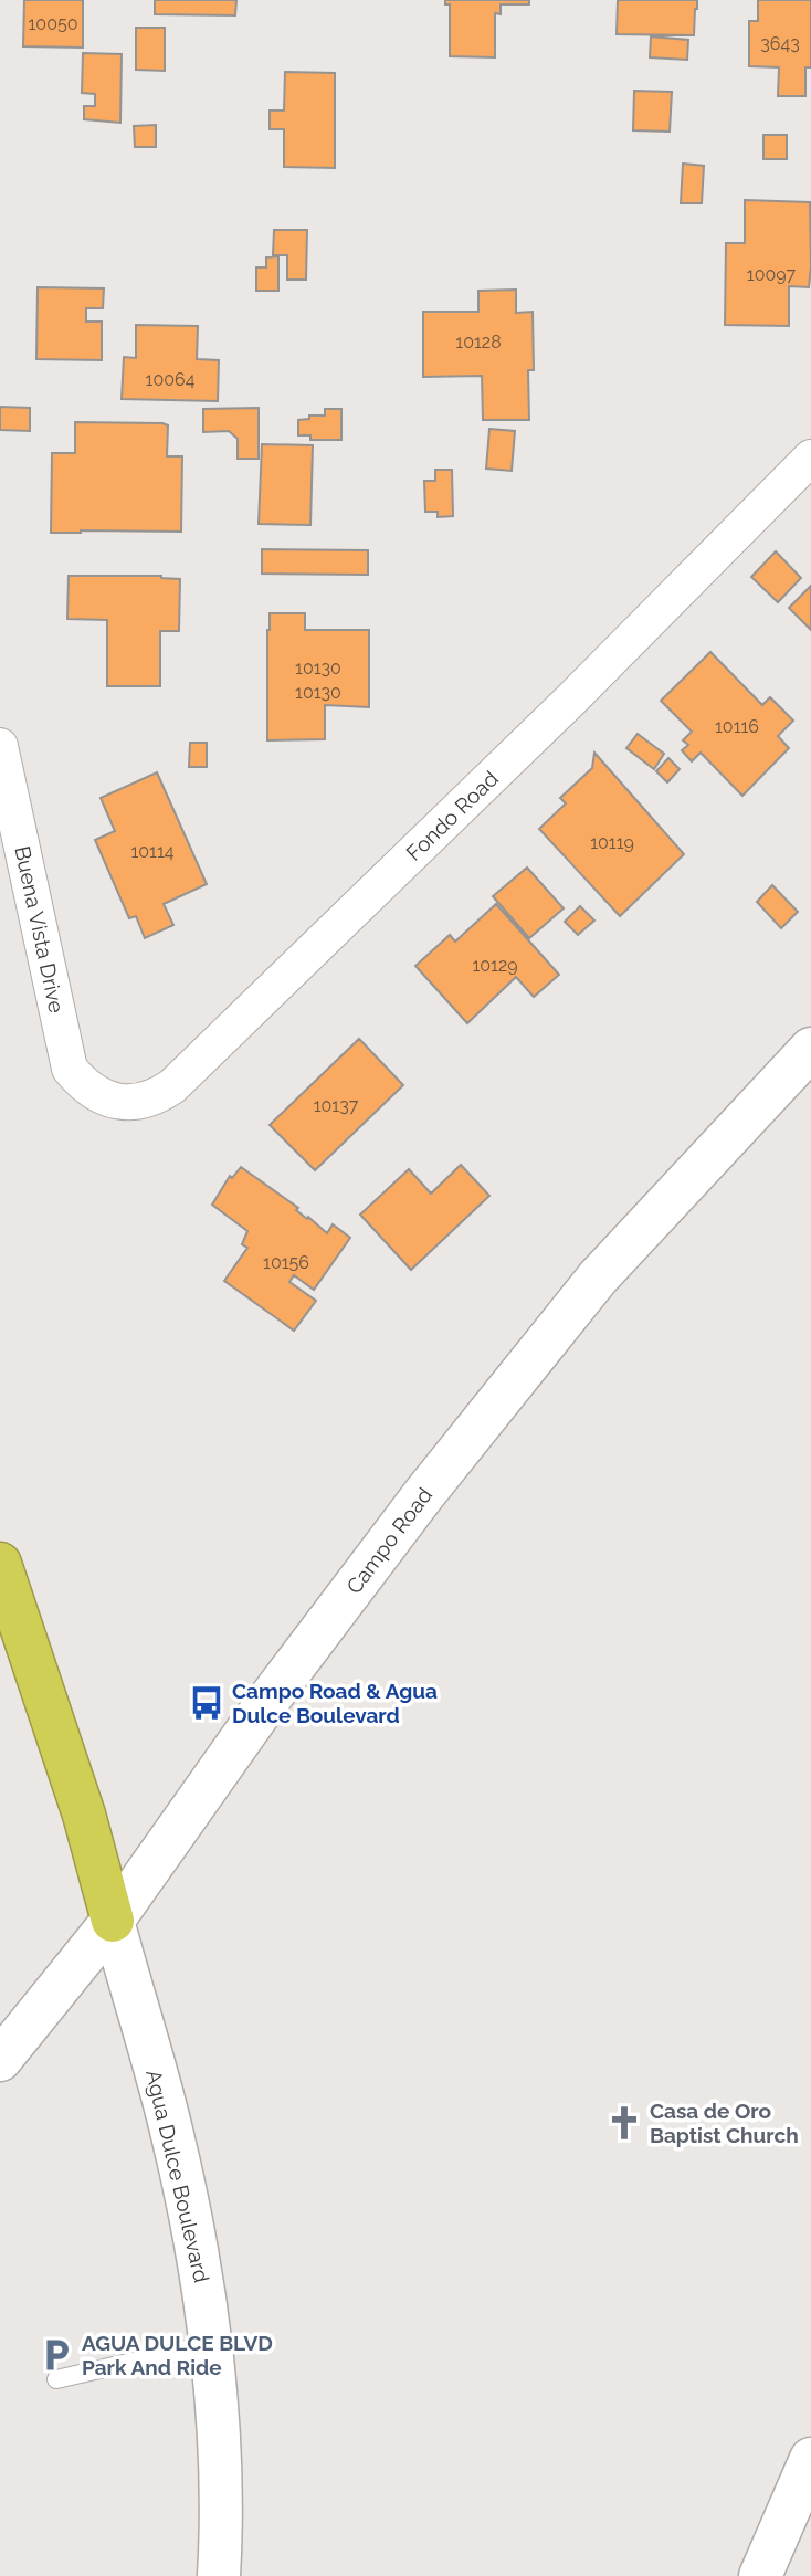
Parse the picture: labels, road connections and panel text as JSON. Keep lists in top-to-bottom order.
{
  "streets": {
    "main road": ["Campo Road", "Agua Dulce Boulevard"],
    "street": ["Fondo Road", "Buena Vista Drive"]
  },
  "crossings": [
    ["Fondo Road", "Buena Vista Drive"],
    ["Campo Road", "Agua Dulce Boulevard"]
  ],
  "places": {
    "bus stop": ["Campo Road & Agua Dulce Boulevard"],
    "church": ["Casa de Oro Baptist Church"],
    "parking": ["AGUA DULCE BLVD Park And Ride"]
  },
  "house_numbers": [
    "10050",
    "3643",
    "10097",
    "10128",
    "10064",
    "10130",
    "10130",
    "10116",
    "10119",
    "10114",
    "10129",
    "10137",
    "10156"
  ]
}
